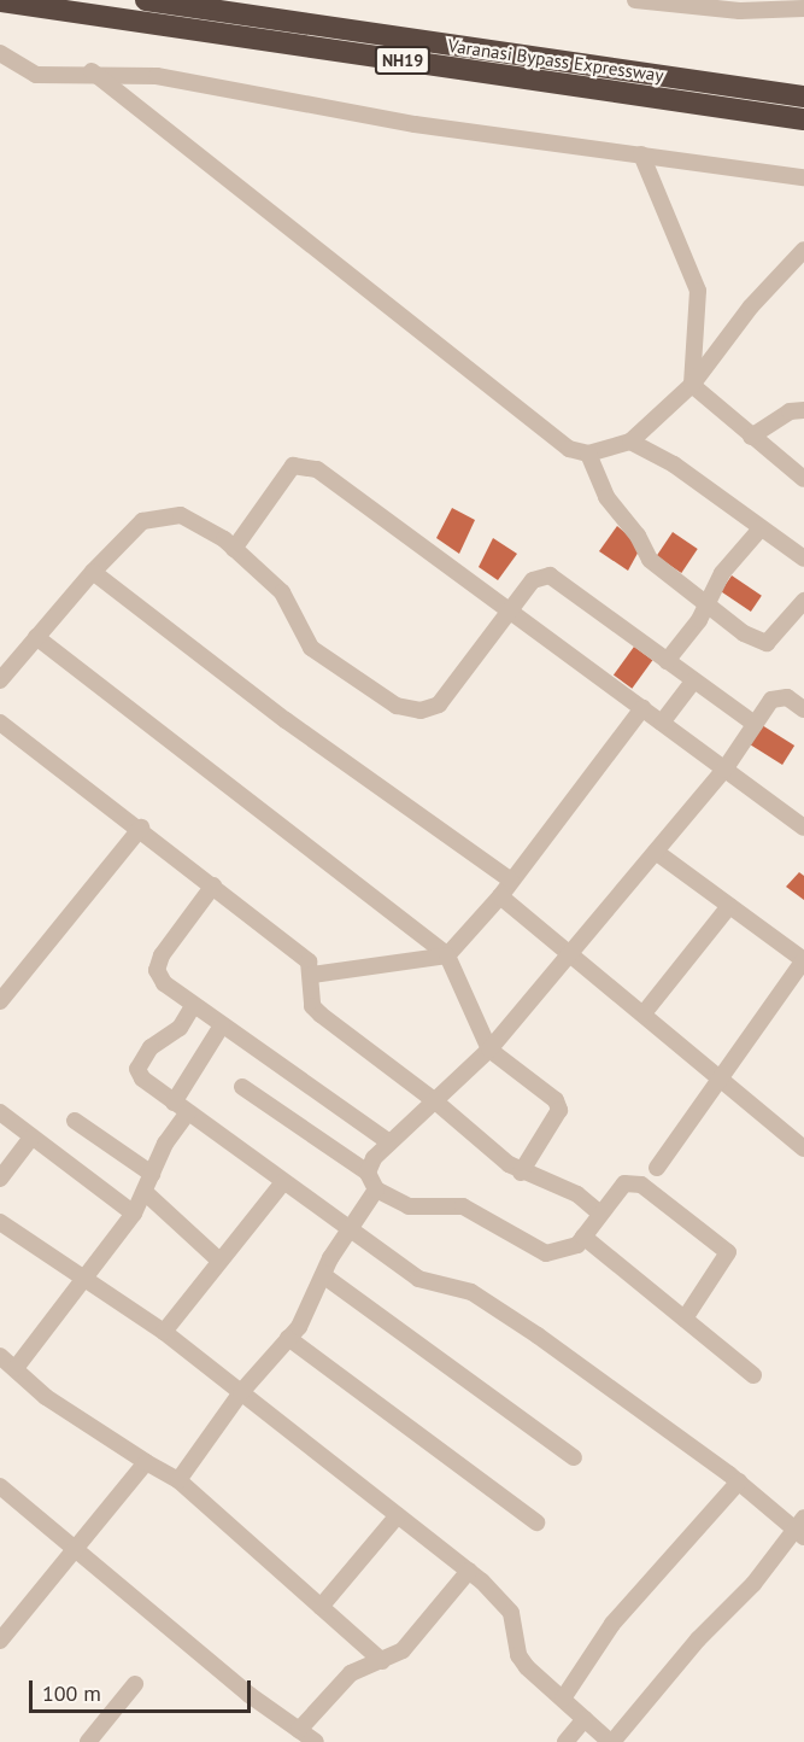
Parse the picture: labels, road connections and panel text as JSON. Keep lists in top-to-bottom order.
{
  "streets": {
    "highway": ["NH19", "Varanasi Bypass Expressway"]
  },
  "scale_bar": "100 m"
}
